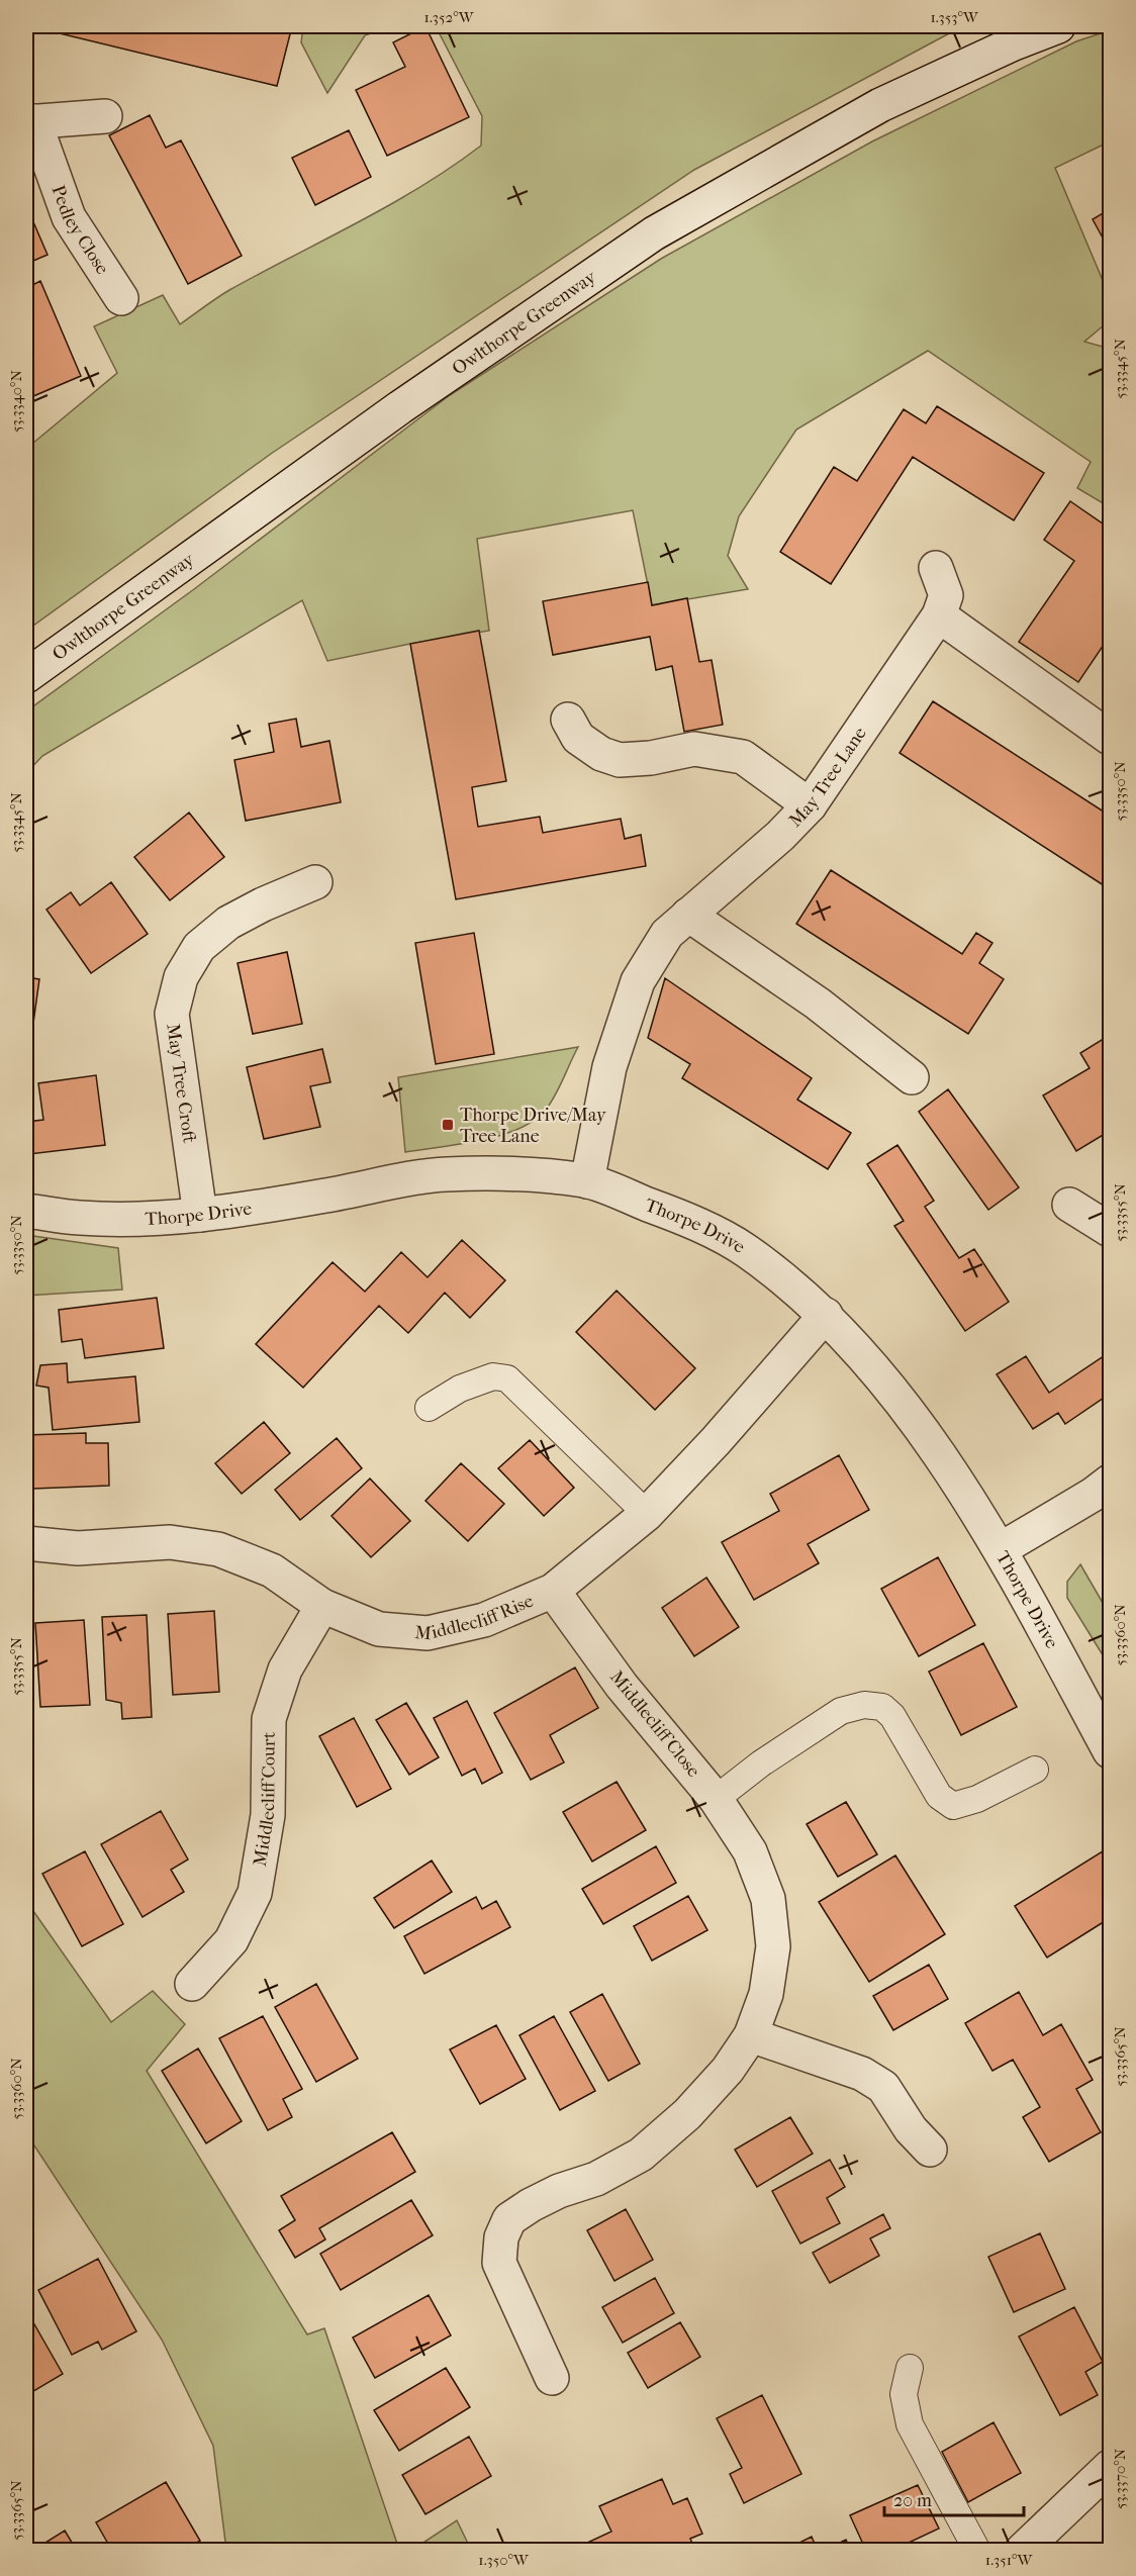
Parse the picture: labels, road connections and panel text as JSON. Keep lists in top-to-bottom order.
{
  "streets": {
    "street": [
      "Pedley Close",
      "Owlthorpe Greenway",
      "May Tree Lane",
      "May Tree Croft",
      "Thorpe Drive",
      "Middlecliff Rise",
      "Middlecliff Close",
      "Middlecliff Court"
    ]
  },
  "crossings": [
    ["May Tree Lane", "Thorpe Drive"],
    ["May Tree Croft", "Thorpe Drive"],
    ["Thorpe Drive", "Middlecliff Rise"],
    ["Middlecliff Rise", "Middlecliff Close"],
    ["Middlecliff Rise", "Middlecliff Court"]
  ],
  "places": {
    "transit": ["Thorpe Drive/May Tree Lane"]
  },
  "scale_bar": "20 m",
  "coordinates": [
    "1.352°W",
    "1.353°W",
    "53.3345°N",
    "53.3340°N",
    "53.3350°N",
    "53.3355°N",
    "53.3360°N",
    "53.3365°N",
    "53.3370°N",
    "1.350°W",
    "1.351°W"
  ]
}
